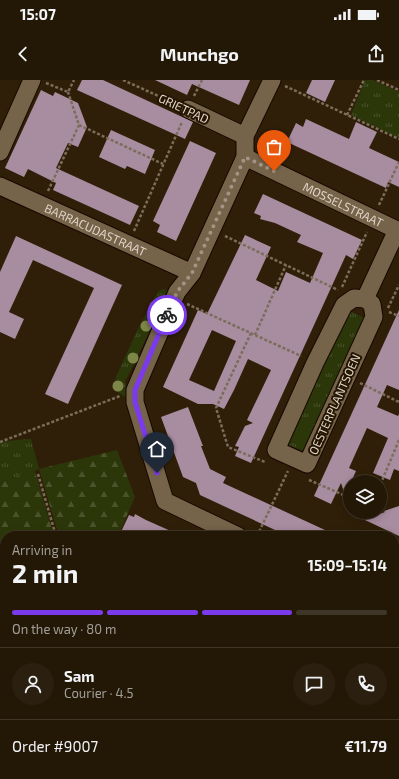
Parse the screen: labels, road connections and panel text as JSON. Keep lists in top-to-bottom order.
{
  "streets": {
    "street": [
      "GRIETPAD",
      "MOSSELSTRAAT",
      "BARRACUDASTRAAT",
      "OESTERPLANTSOEN"
    ]
  },
  "crossings": [
    ["MOSSELSTRAAT", "OESTERPLANTSOEN"]
  ],
  "page": {
    "status": "15:07",
    "header": "Munchgo",
    "heading": ["2 min", "Arriving in", "15:09–15:14"],
    "panel": [
      "Sam",
      "Courier · 4.5",
      "Order #9007",
      "€11.79"
    ],
    "bar": "On the way · 80 m"
  }
}
